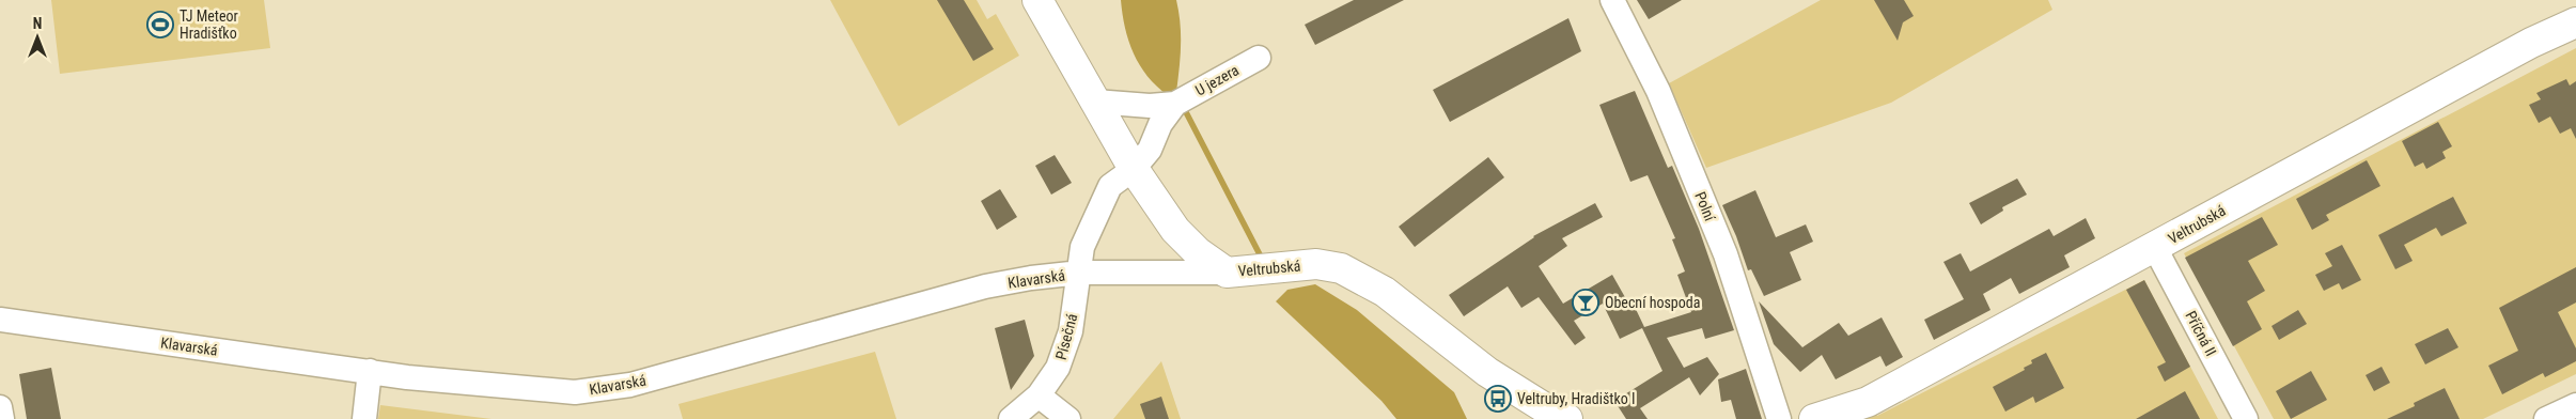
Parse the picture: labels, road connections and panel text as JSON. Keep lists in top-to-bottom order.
{
  "streets": {
    "street": [
      "U jezera",
      "Polní",
      "Veltrubská",
      "Klavarská",
      "Příčná II",
      "Písečná"
    ]
  },
  "crossings": [
    ["U jezera", "Veltrubská"],
    ["U jezera", "Písečná"],
    ["Veltrubská", "Klavarská"],
    ["Veltrubská", "Příčná II"],
    ["Veltrubská", "Písečná"],
    ["Klavarská", "Písečná"]
  ],
  "places": {
    "sports": ["TJ Meteor Hradišťko"],
    "bar": ["Obecní hospoda"],
    "bus stop": ["Veltruby, Hradištko I"]
  },
  "north": "top"
}
